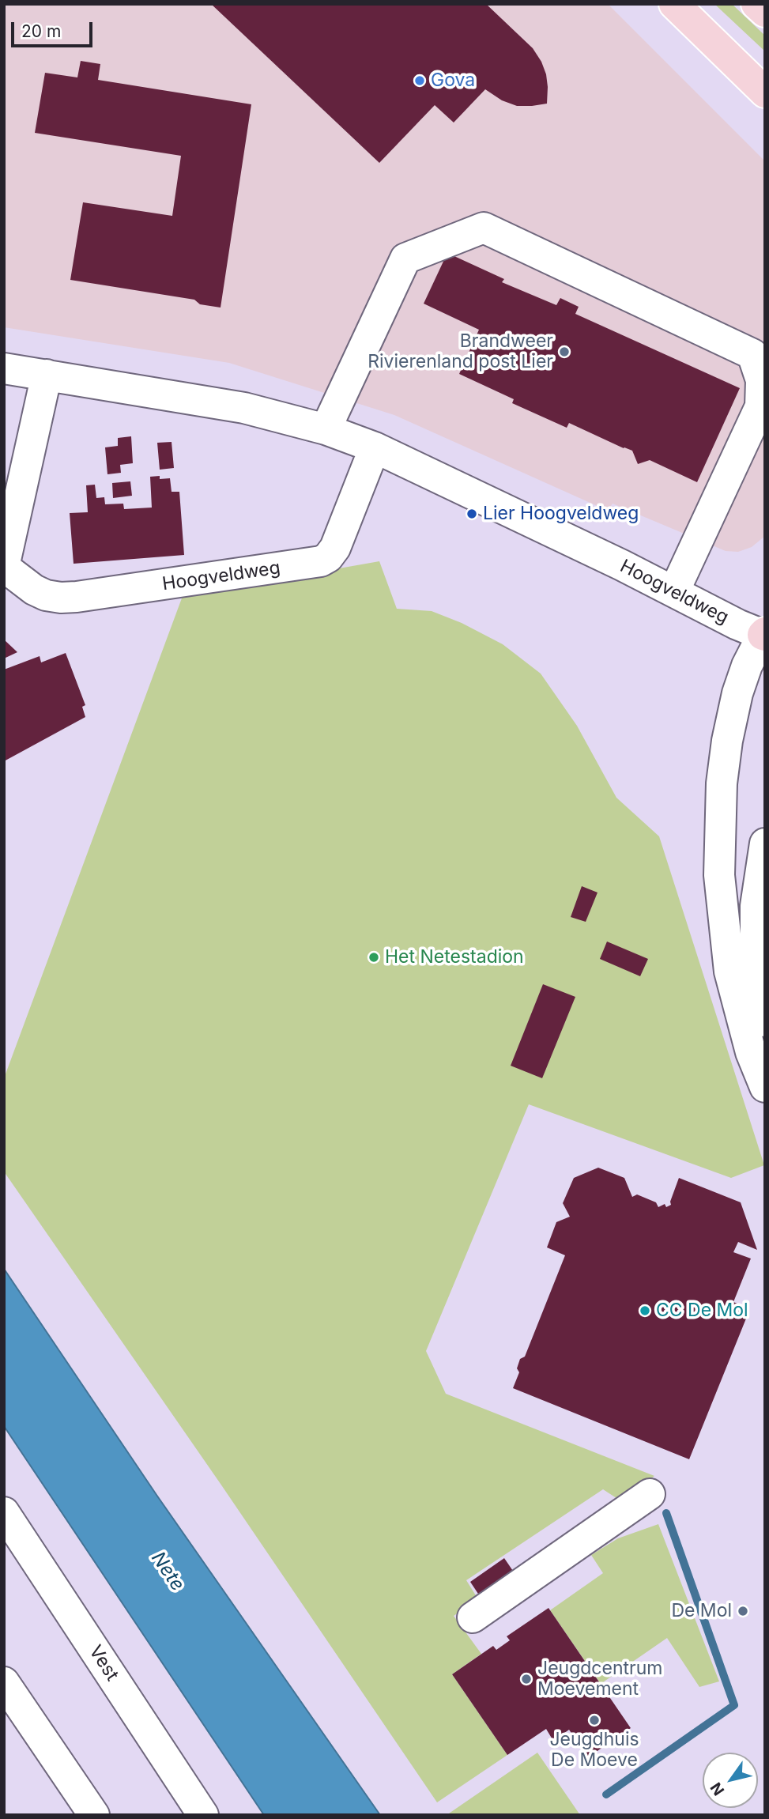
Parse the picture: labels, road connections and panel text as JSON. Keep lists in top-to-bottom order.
{
  "streets": {
    "street": ["Hoogveldweg", "Vest"]
  },
  "water": ["Nete"],
  "places": [
    "Gova",
    "Brandweer Rivierenland post Lier",
    "Lier Hoogveldweg",
    "Het Netestadion",
    "CC De Mol",
    "De Mol",
    "Jeugdcentrum Moevement",
    "Jeugdhuis De Moeve"
  ],
  "scale_bar": "20 m",
  "north": "bottom left"
}
